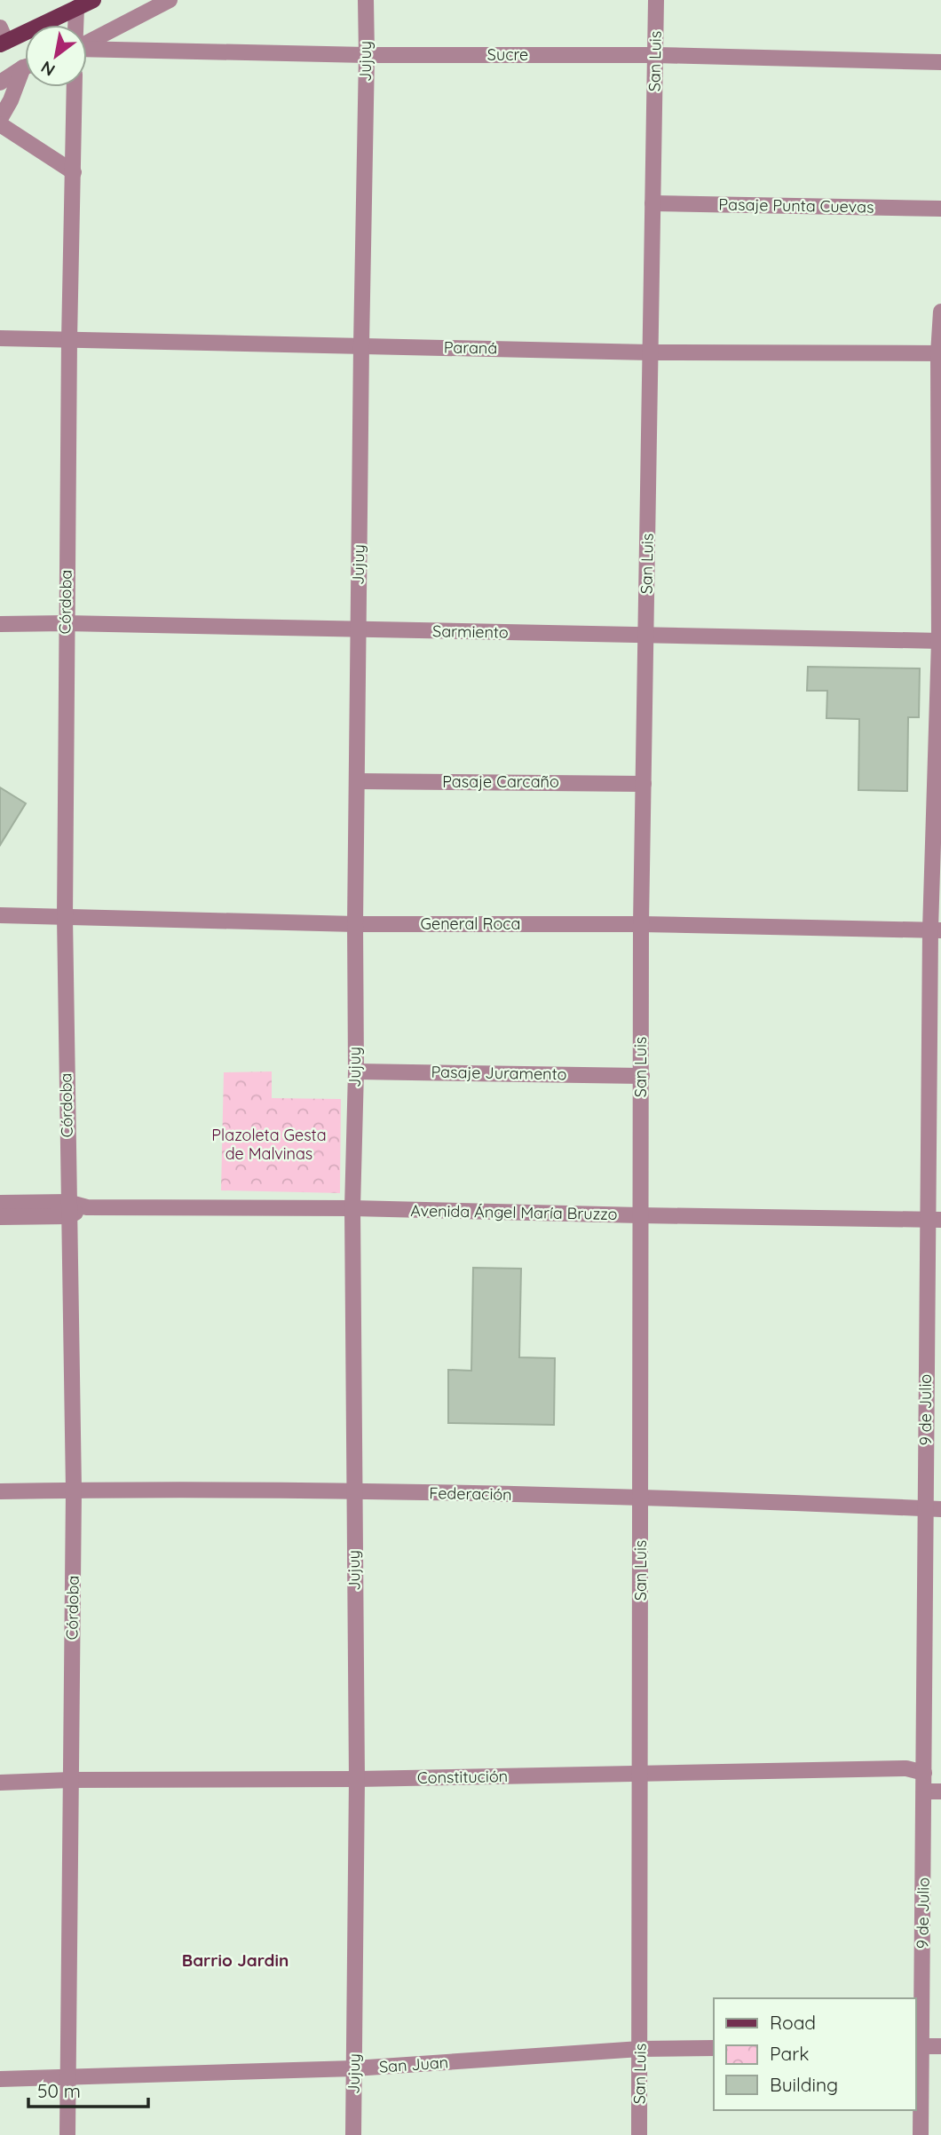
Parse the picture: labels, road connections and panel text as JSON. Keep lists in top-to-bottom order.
{
  "streets": {
    "street": [
      "Sucre",
      "Jujuy",
      "San Luis",
      "Pasaje Punta Cuevas",
      "Paraná",
      "Córdoba",
      "Sarmiento",
      "Pasaje Carcaño",
      "General Roca",
      "Pasaje Juramento",
      "Avenida Ángel María Bruzzo",
      "9 de Julio",
      "Federación",
      "Constitución",
      "San Juan"
    ]
  },
  "crossings": [
    ["Sucre", "Jujuy"],
    ["Sucre", "San Luis"],
    ["Jujuy", "Paraná"],
    ["Jujuy", "Sarmiento"],
    ["Jujuy", "Pasaje Carcaño"],
    ["Jujuy", "General Roca"],
    ["Jujuy", "Pasaje Juramento"],
    ["Jujuy", "Avenida Ángel María Bruzzo"],
    ["Jujuy", "Federación"],
    ["Jujuy", "Constitución"],
    ["Jujuy", "San Juan"],
    ["San Luis", "Pasaje Punta Cuevas"],
    ["San Luis", "Paraná"],
    ["San Luis", "Sarmiento"],
    ["San Luis", "Pasaje Carcaño"],
    ["San Luis", "General Roca"],
    ["San Luis", "Pasaje Juramento"],
    ["San Luis", "Avenida Ángel María Bruzzo"],
    ["San Luis", "Federación"],
    ["San Luis", "Constitución"],
    ["San Luis", "San Juan"],
    ["Paraná", "Córdoba"],
    ["Paraná", "9 de Julio"],
    ["Córdoba", "Sarmiento"],
    ["Córdoba", "General Roca"],
    ["Córdoba", "Avenida Ángel María Bruzzo"],
    ["Córdoba", "Federación"],
    ["Córdoba", "Constitución"],
    ["Córdoba", "San Juan"],
    ["Sarmiento", "9 de Julio"],
    ["General Roca", "9 de Julio"],
    ["Avenida Ángel María Bruzzo", "9 de Julio"],
    ["9 de Julio", "Federación"],
    ["9 de Julio", "Constitución"]
  ],
  "districts": ["Barrio Jardin"],
  "parks": ["Plazoleta Gesta de Malvinas"],
  "legend": ["Road", "Park", "Building"],
  "scale_bar": "50 m",
  "north": "bottom left"
}
